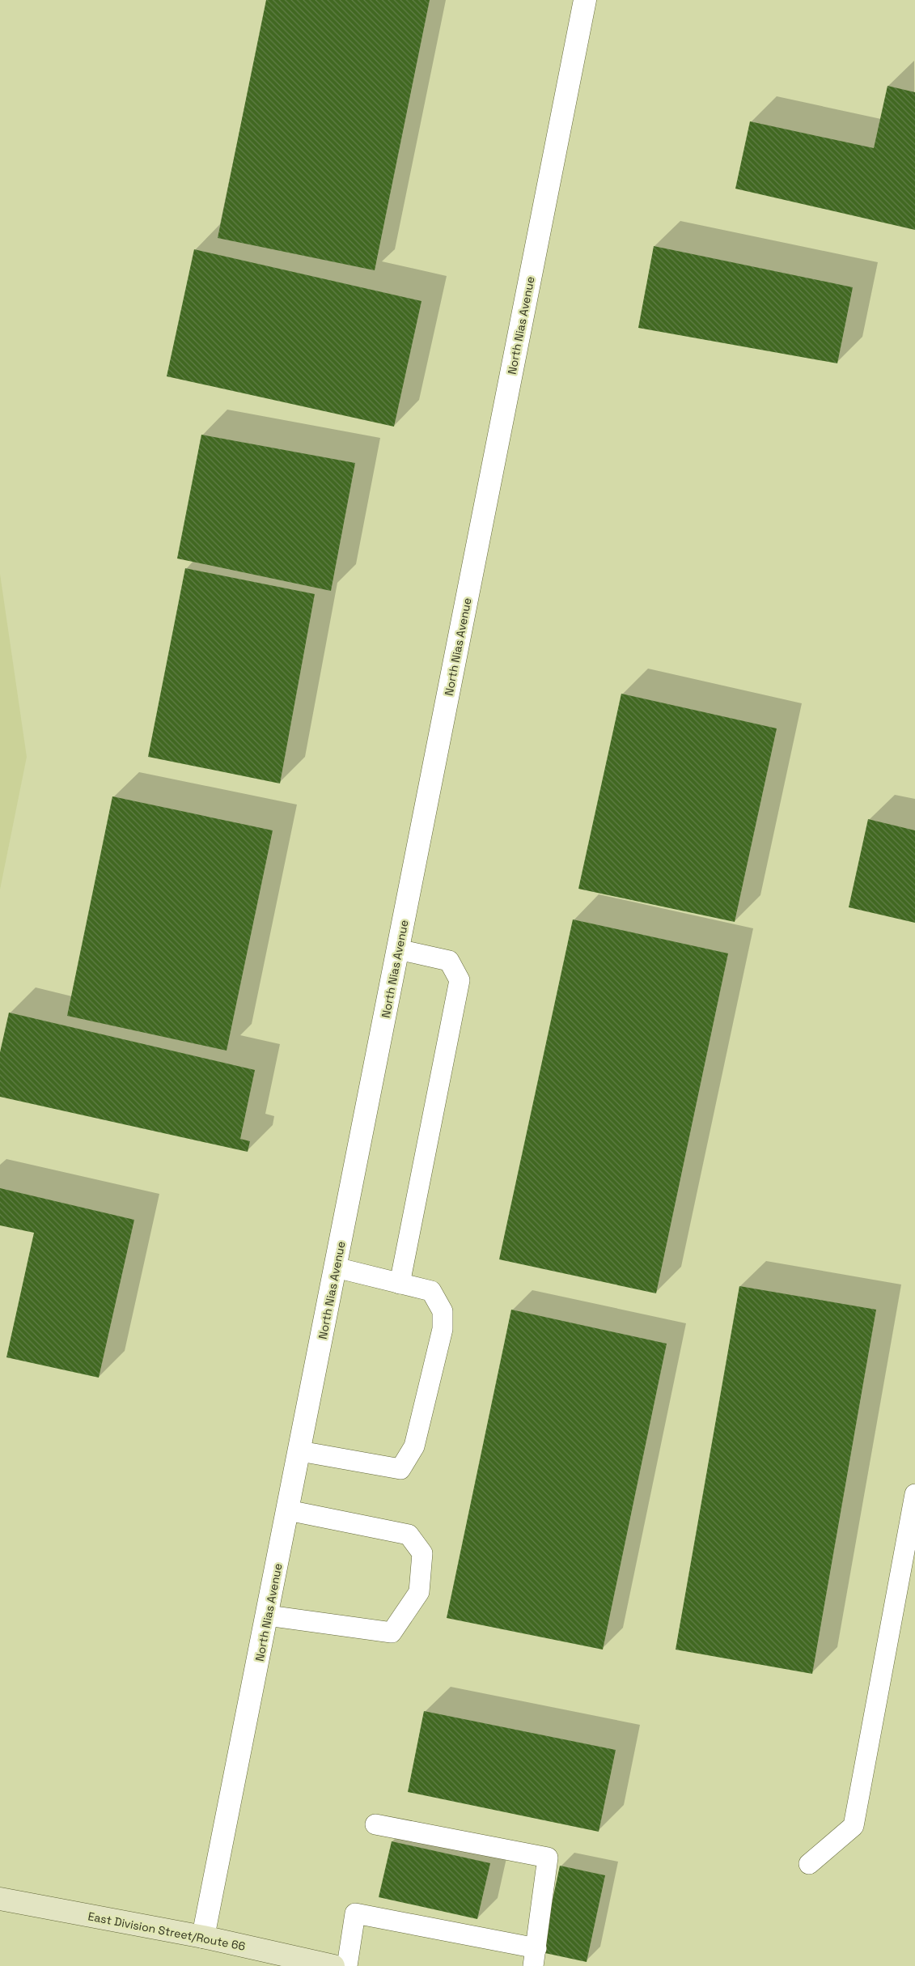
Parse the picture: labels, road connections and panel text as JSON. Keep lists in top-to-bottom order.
{
  "streets": {
    "main road": ["East Division Street/Route 66"],
    "street": ["North Nias Avenue"]
  },
  "crossings": [
    ["North Nias Avenue", "East Division Street/Route 66"]
  ]
}
